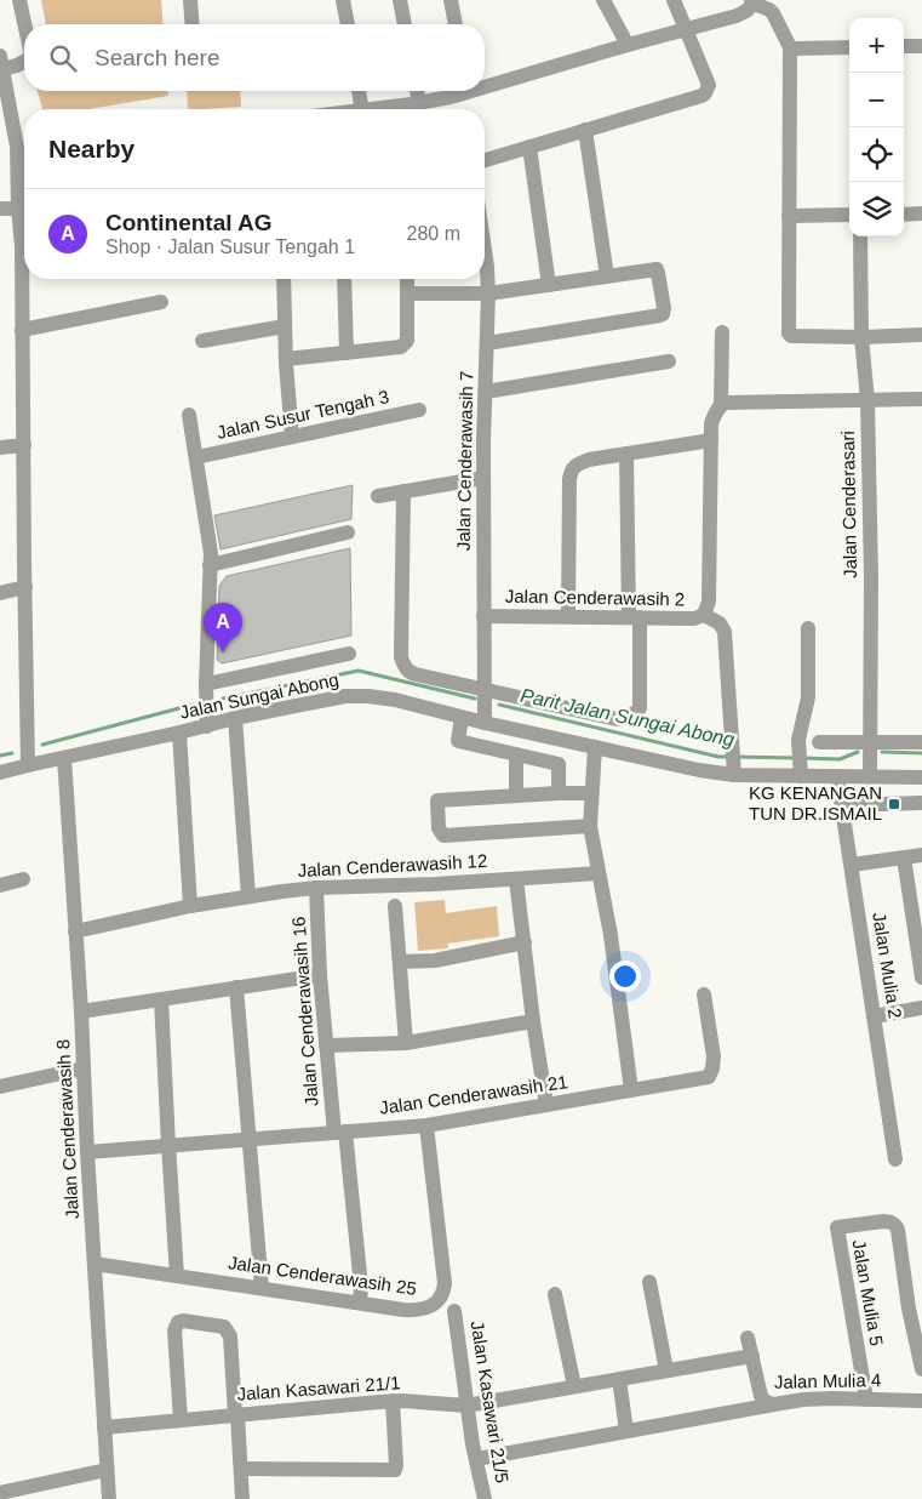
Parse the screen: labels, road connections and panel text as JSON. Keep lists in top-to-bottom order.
{
  "streets": {
    "street": [
      "Jalan Susur Tengah 3",
      "Jalan Cenderawasih 7",
      "Jalan Cenderasari",
      "Jalan Cenderawasih 2",
      "Jalan Sungai Abong",
      "Jalan Cenderawasih 12",
      "Jalan Mulia 2",
      "Jalan Cenderawasih 16",
      "Jalan Cenderawasih 21",
      "Jalan Cenderawasih 8",
      "Jalan Cenderawasih 25",
      "Jalan Mulia 5",
      "Jalan Mulia 4",
      "Jalan Kasawari 21/1",
      "Jalan Kasawari 21/5"
    ]
  },
  "crossings": [
    ["Jalan Cenderawasih 7", "Jalan Cenderawasih 2"],
    ["Jalan Cenderawasih 7", "Jalan Sungai Abong"],
    ["Jalan Cenderasari", "Jalan Sungai Abong"],
    ["Jalan Sungai Abong", "Jalan Mulia 2"],
    ["Jalan Sungai Abong", "Jalan Cenderawasih 8"],
    ["Jalan Cenderawasih 12", "Jalan Cenderawasih 16"],
    ["Jalan Cenderawasih 12", "Jalan Cenderawasih 8"],
    ["Jalan Cenderawasih 16", "Jalan Cenderawasih 21"],
    ["Jalan Cenderawasih 16", "Jalan Cenderawasih 25"],
    ["Jalan Cenderawasih 21", "Jalan Cenderawasih 8"],
    ["Jalan Cenderawasih 21", "Jalan Cenderawasih 25"],
    ["Jalan Cenderawasih 8", "Jalan Cenderawasih 25"],
    ["Jalan Cenderawasih 8", "Jalan Kasawari 21/1"],
    ["Jalan Mulia 5", "Jalan Mulia 4"],
    ["Jalan Mulia 4", "Jalan Kasawari 21/1"],
    ["Jalan Kasawari 21/1", "Jalan Kasawari 21/5"]
  ],
  "water": ["Parit Jalan Sungai Abong"],
  "places": {
    "transit": ["KG KENANGAN TUN DR.ISMAIL"]
  },
  "page": {
    "map_buttons": ["+", "−"],
    "search": "Search here",
    "heading": "Nearby",
    "list": [
      {
        "mark": "A",
        "name": "Continental AG",
        "note": "Shop · Jalan Susur Tengah 1",
        "value": "280 m"
      }
    ],
    "pins": "A"
  }
}
